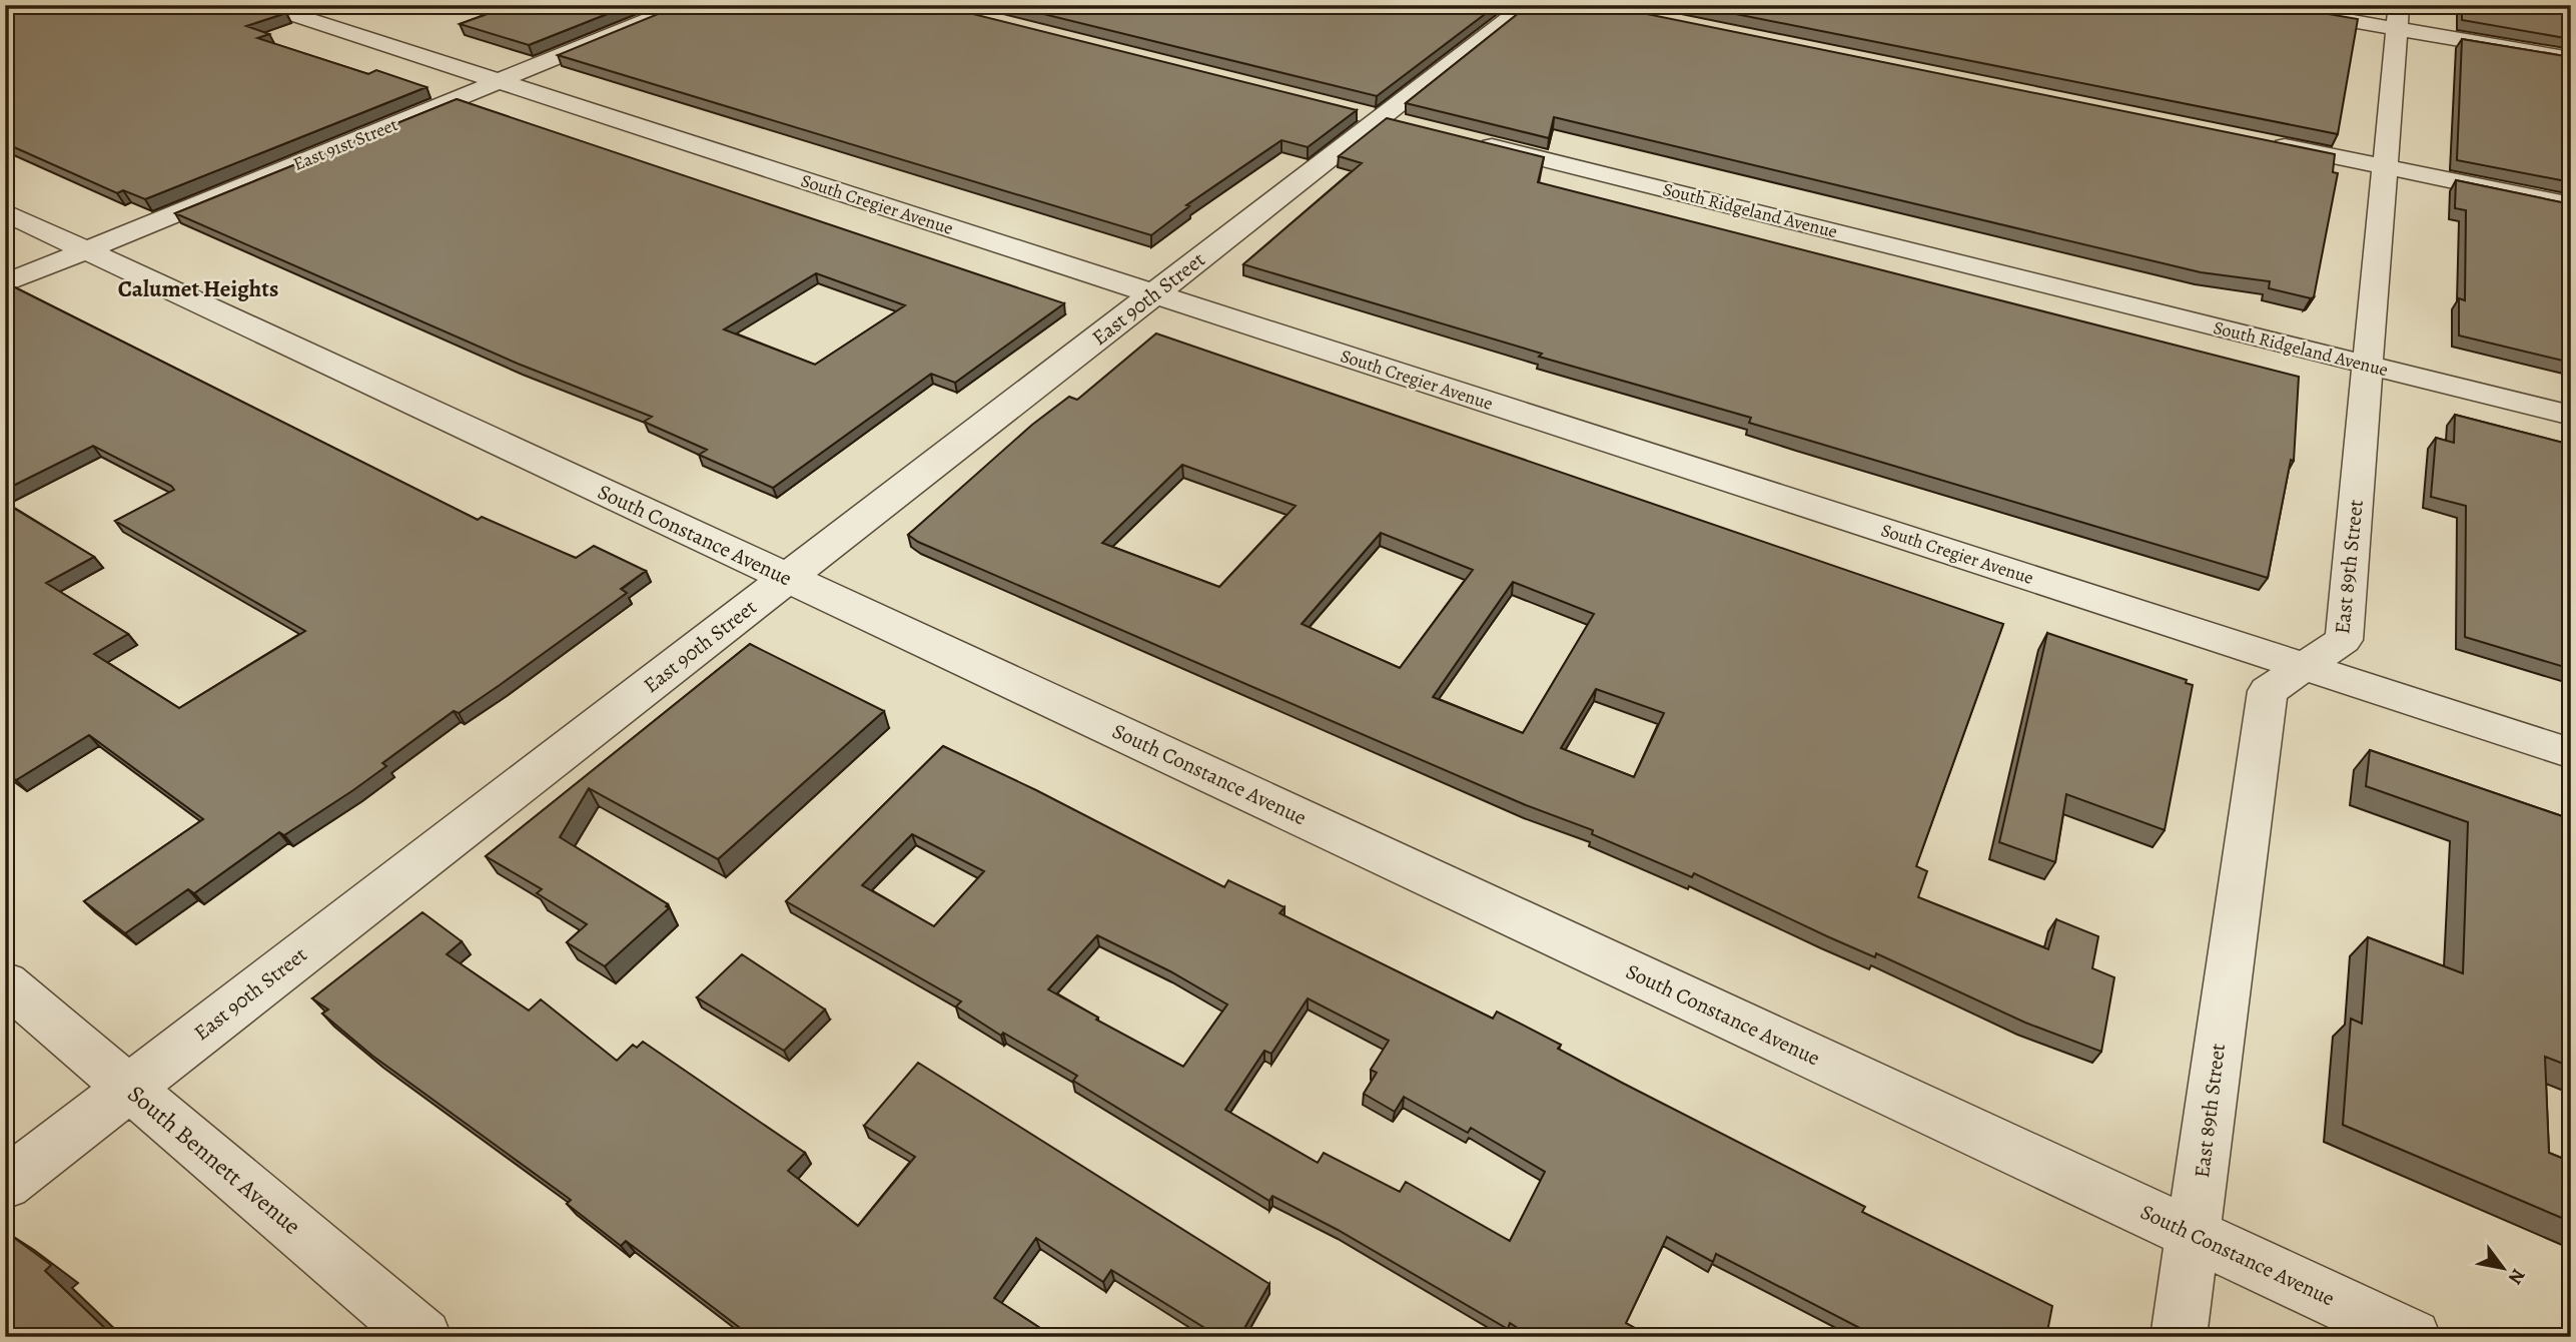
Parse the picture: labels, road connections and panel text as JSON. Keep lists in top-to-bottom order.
{
  "streets": {
    "street": [
      "East 91st Street",
      "South Cregier Avenue",
      "South Ridgeland Avenue",
      "East 90th Street",
      "South Constance Avenue",
      "East 89th Street",
      "South Bennett Avenue"
    ]
  },
  "crossings": [
    ["East 91st Street", "South Cregier Avenue"],
    ["East 91st Street", "South Constance Avenue"],
    ["South Cregier Avenue", "East 90th Street"],
    ["South Cregier Avenue", "East 89th Street"],
    ["South Ridgeland Avenue", "East 89th Street"],
    ["East 90th Street", "South Constance Avenue"],
    ["East 90th Street", "South Bennett Avenue"],
    ["South Constance Avenue", "East 89th Street"]
  ],
  "districts": ["Calumet Heights"],
  "north": "bottom right"
}
